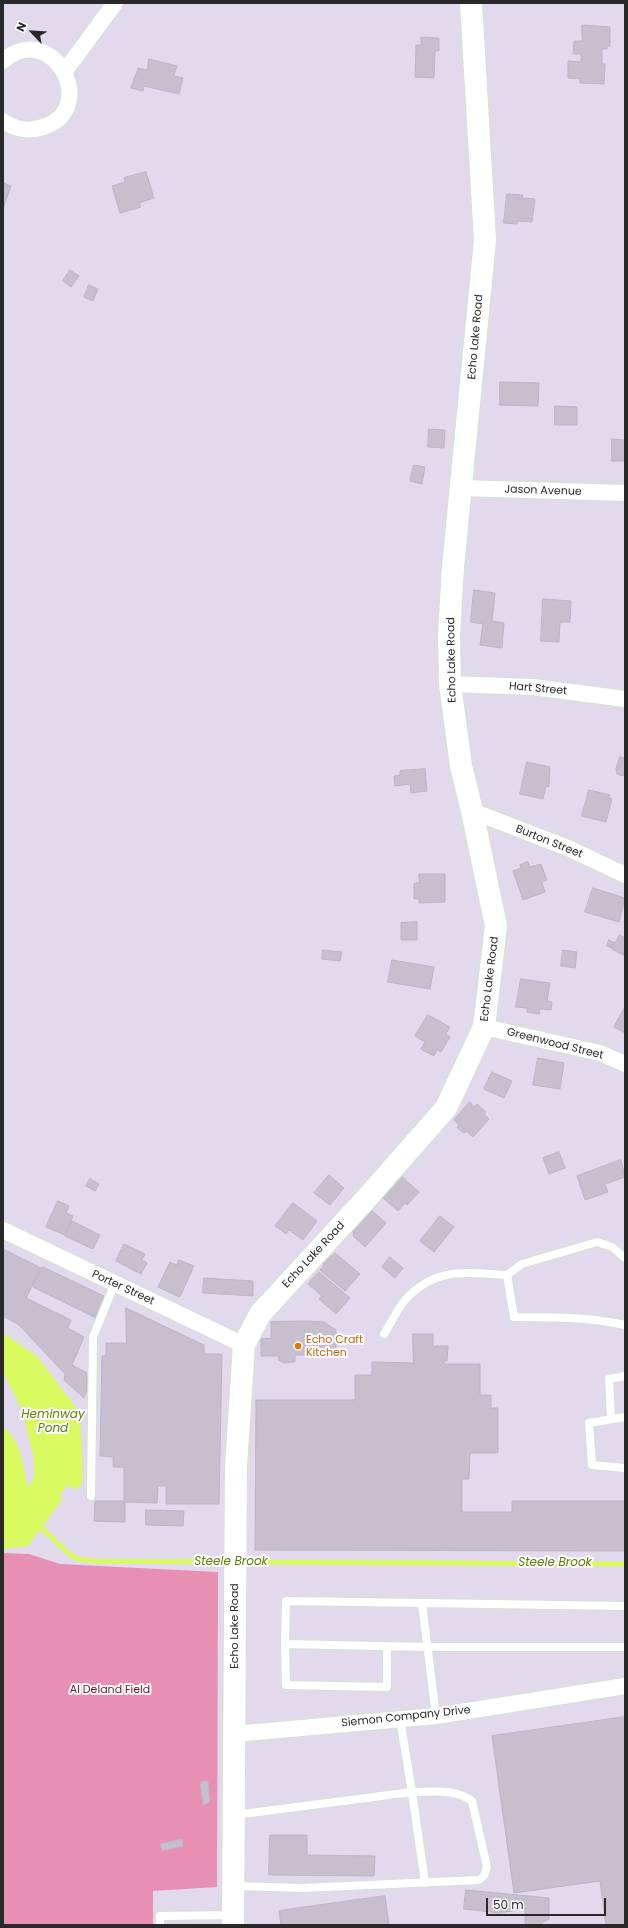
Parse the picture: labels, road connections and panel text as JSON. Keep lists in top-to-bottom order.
{
  "streets": {
    "main road": ["Echo Lake Road"],
    "street": [
      "Jason Avenue",
      "Hart Street",
      "Burton Street",
      "Greenwood Street",
      "Porter Street",
      "Siemon Company Drive"
    ]
  },
  "crossings": [
    ["Echo Lake Road", "Jason Avenue"],
    ["Echo Lake Road", "Hart Street"],
    ["Echo Lake Road", "Burton Street"],
    ["Echo Lake Road", "Greenwood Street"],
    ["Echo Lake Road", "Porter Street"],
    ["Echo Lake Road", "Siemon Company Drive"]
  ],
  "water": ["Heminway Pond", "Steele Brook"],
  "parks": ["Al Deland Field"],
  "places": ["Echo Craft Kitchen"],
  "scale_bar": "50 m",
  "north": "top left"
}
